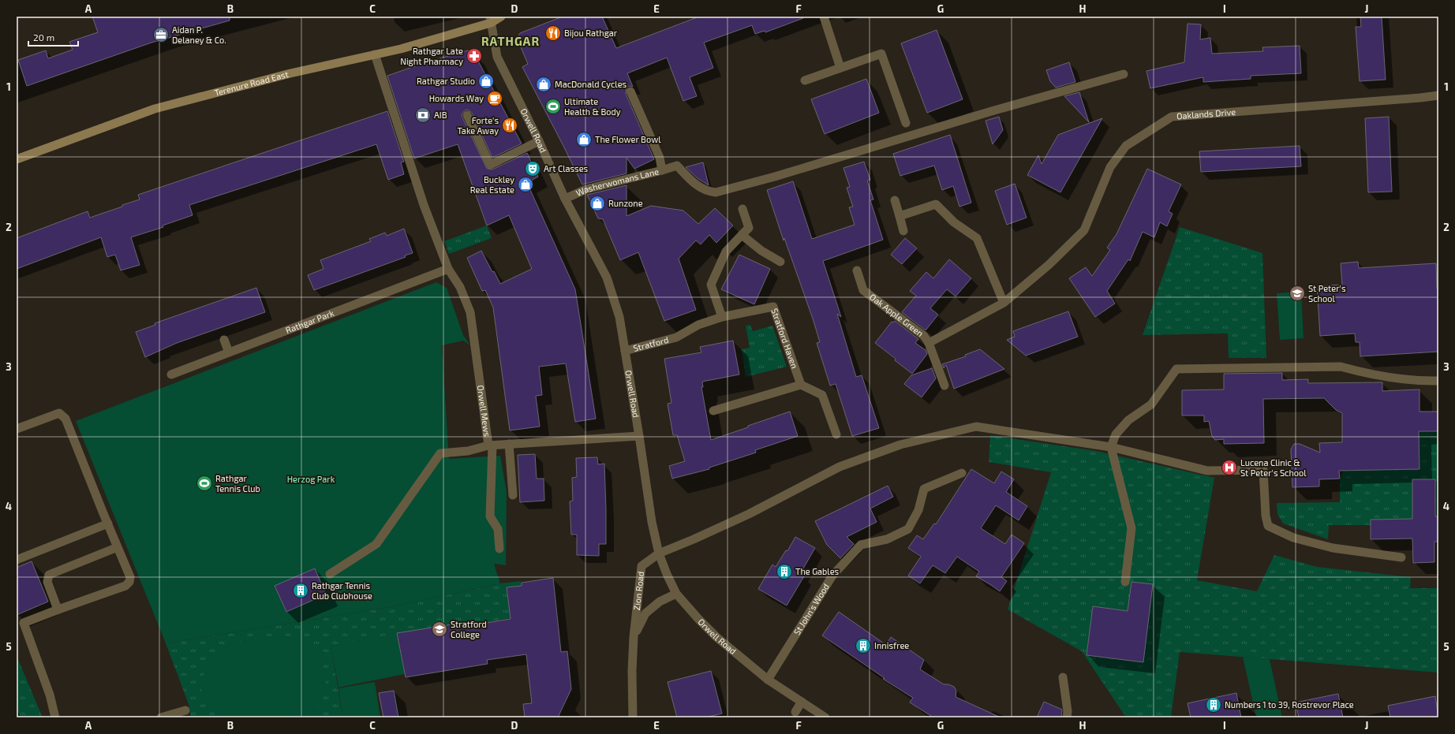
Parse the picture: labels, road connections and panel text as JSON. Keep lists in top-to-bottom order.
{
  "streets": {
    "main road": ["Terenure Road East"],
    "street": [
      "Oaklands Drive",
      "Orwell Road",
      "Washerwomans Lane",
      "Oak Apple Green",
      "Rathgar Park",
      "Stratford Haven",
      "Stratford",
      "Orwell Mews",
      "Zion Road",
      "St John's Wood"
    ]
  },
  "crossings": [
    ["Terenure Road East", "Orwell Road"],
    ["Terenure Road East", "Orwell Mews"],
    ["Oaklands Drive", "Oak Apple Green"],
    ["Orwell Road", "Washerwomans Lane"],
    ["Orwell Road", "Stratford"],
    ["Orwell Road", "Orwell Mews"],
    ["Orwell Road", "Zion Road"],
    ["Orwell Road", "St John's Wood"],
    ["Rathgar Park", "Orwell Mews"],
    ["Stratford Haven", "Stratford"]
  ],
  "districts": ["RATHGAR"],
  "parks": ["Herzog Park"],
  "places": {
    "restaurant": ["Bijou Rathgar", "Forte's Take Away"],
    "office": ["Aidan P. Delaney & Co."],
    "pharmacy": ["Rathgar Late Night Pharmacy"],
    "shop": [
      "Rathgar Studio",
      "MacDonald Cycles",
      "The Flower Bowl",
      "Buckley Real Estate",
      "Runzone"
    ],
    "cafe": ["Howards Way"],
    "sports": ["Ultimate Health & Body", "Rathgar Tennis Club"],
    "bank": ["AIB"],
    "theatre": ["Art Classes"],
    "school or university": ["St Peter's School", "Stratford College"],
    "hospital": ["Lucena Clinic & St Peter's School"],
    "building": [
      "The Gables",
      "Rathgar Tennis Club Clubhouse",
      "Innisfree",
      "Numbers 1 to 39, Rostrevor Place"
    ]
  },
  "scale_bar": "20 m",
  "grid": {
    "columns": [
      "A",
      "B",
      "C",
      "D",
      "E",
      "F",
      "G",
      "H",
      "I",
      "J"
    ],
    "rows": [
      "1",
      "2",
      "3",
      "4",
      "5"
    ]
  }
}
